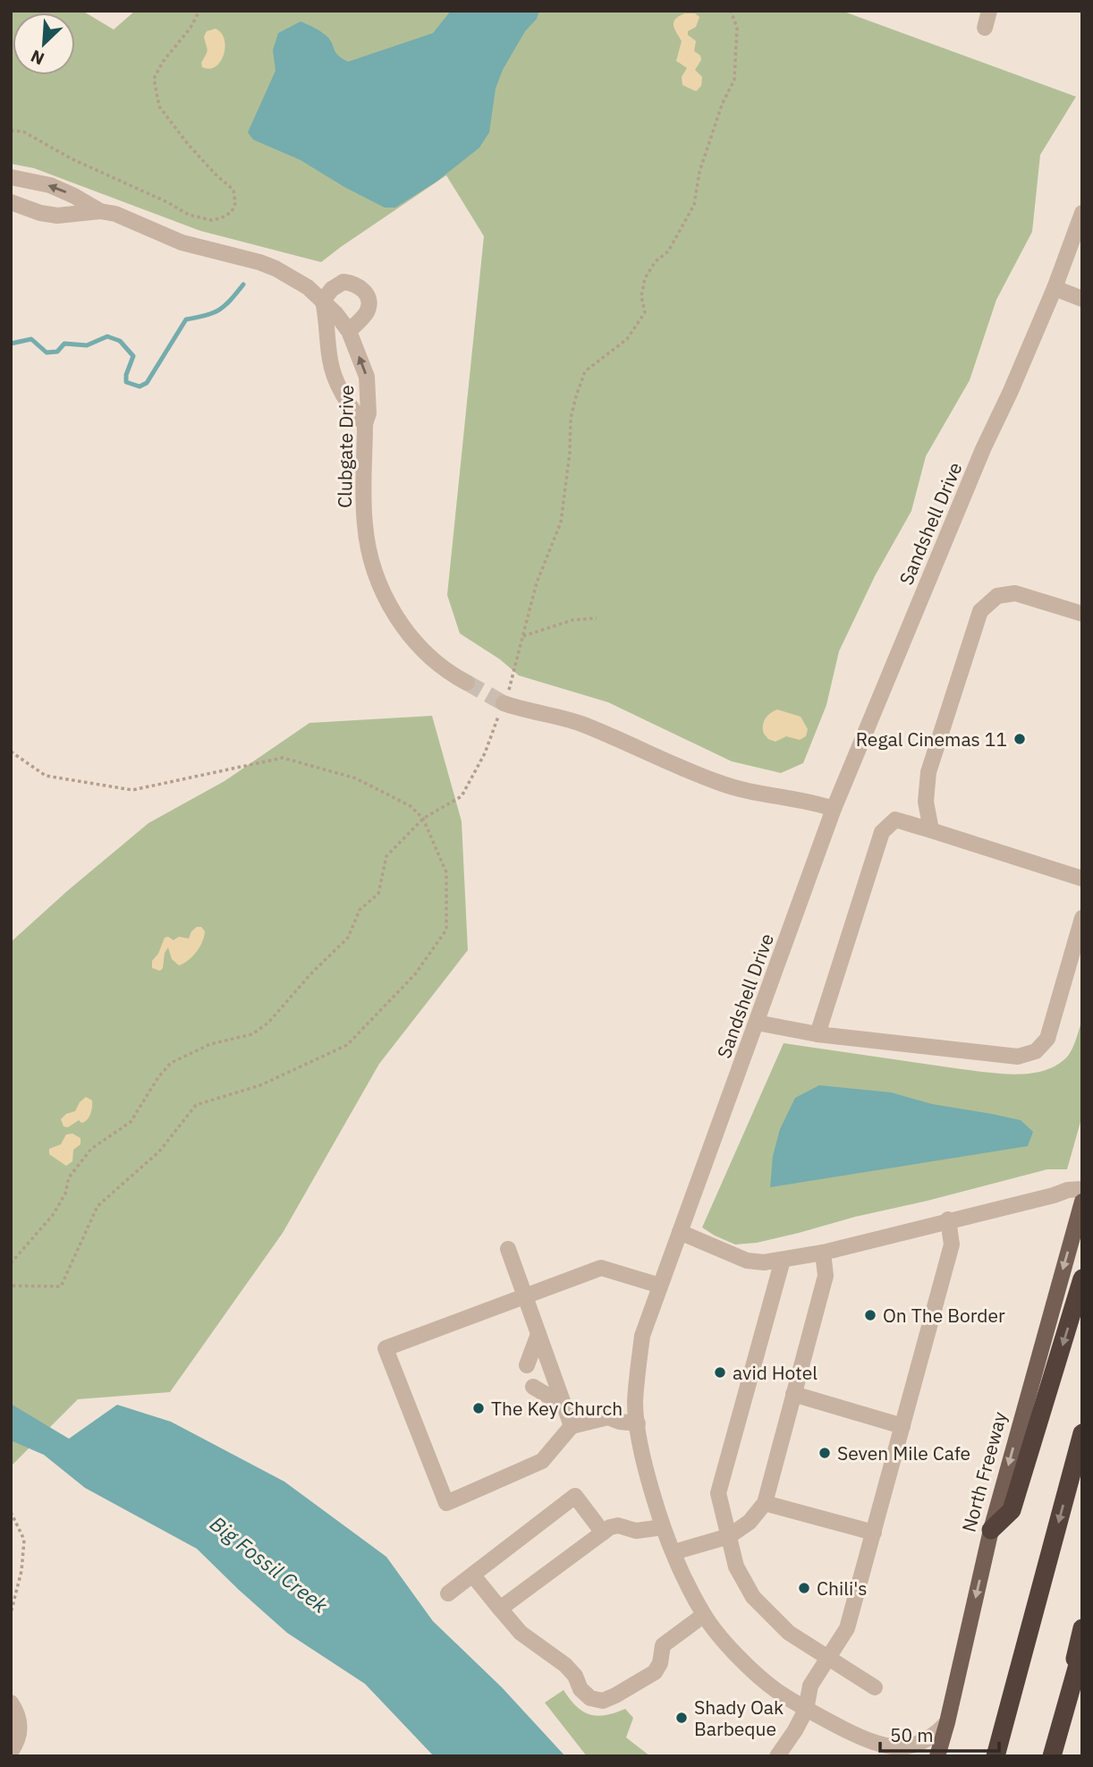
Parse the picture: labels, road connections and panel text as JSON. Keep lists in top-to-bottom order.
{
  "streets": {
    "main road": ["North Freeway"],
    "street": ["Clubgate Drive", "Sandshell Drive"]
  },
  "crossings": [
    ["Sandshell Drive", "North Freeway"]
  ],
  "one_way": ["North Freeway"],
  "water": ["Big Fossil Creek"],
  "places": [
    "Regal Cinemas 11",
    "On The Border",
    "avid Hotel",
    "The Key Church",
    "Seven Mile Cafe",
    "Chili's",
    "Shady Oak Barbeque"
  ],
  "scale_bar": "50 m",
  "north": "bottom left"
}
